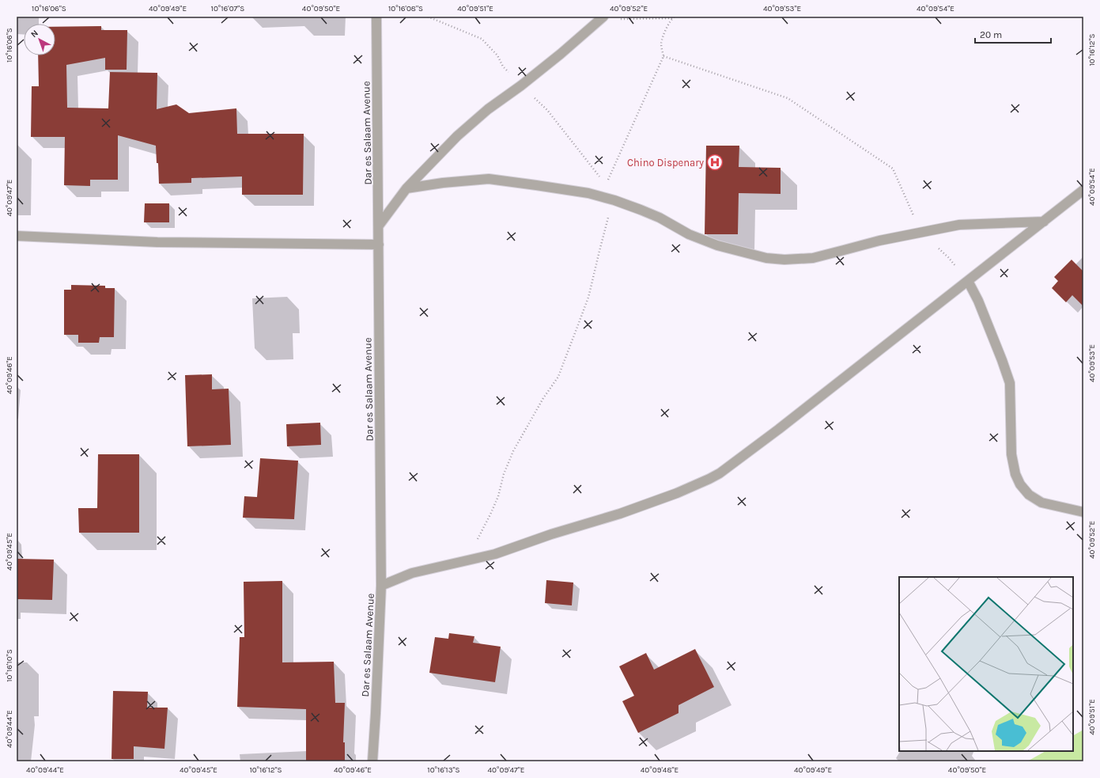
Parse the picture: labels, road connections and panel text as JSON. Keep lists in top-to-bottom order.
{
  "streets": {
    "street": ["Dar es Salaam Avenue"]
  },
  "places": {
    "hospital": ["Chino Dispenary"]
  },
  "scale_bar": "20 m",
  "north": "top left",
  "coordinates": [
    "10°16'06\"S",
    "40°09'49\"E",
    "10°16'07\"S",
    "40°09'50\"E",
    "10°16'08\"S",
    "40°09'51\"E",
    "40°09'52\"E",
    "40°09'53\"E",
    "40°09'54\"E",
    "10°16'12\"S",
    "40°09'47\"E",
    "40°09'46\"E",
    "40°09'45\"E",
    "10°16'10\"S",
    "40°09'44\"E",
    "10°16'13\"S",
    "40°09'48\"E"
  ]
}
